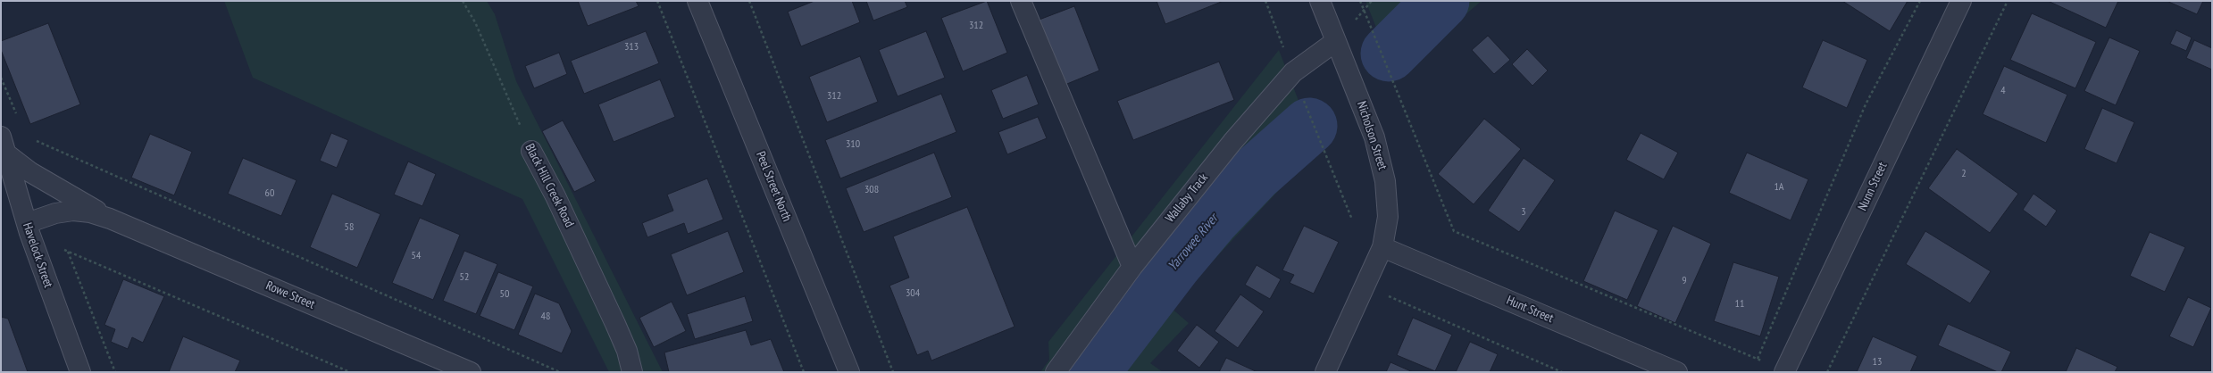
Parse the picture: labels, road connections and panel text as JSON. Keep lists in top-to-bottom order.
{
  "streets": {
    "street": [
      "Nicholson Street",
      "Black Hill Creek Road",
      "Peel Street North",
      "Nunn Street",
      "Wallaby Track",
      "Havelock Street",
      "Rowe Street",
      "Hunt Street"
    ]
  },
  "crossings": [
    ["Nicholson Street", "Wallaby Track"],
    ["Nicholson Street", "Hunt Street"],
    ["Havelock Street", "Rowe Street"]
  ],
  "water": ["Yarrowee River"],
  "house_numbers": [
    "312",
    "313",
    "4",
    "312",
    "310",
    "2",
    "1A",
    "308",
    "60",
    "3",
    "58",
    "54",
    "52",
    "9",
    "304",
    "50",
    "11",
    "48",
    "13"
  ]
}
